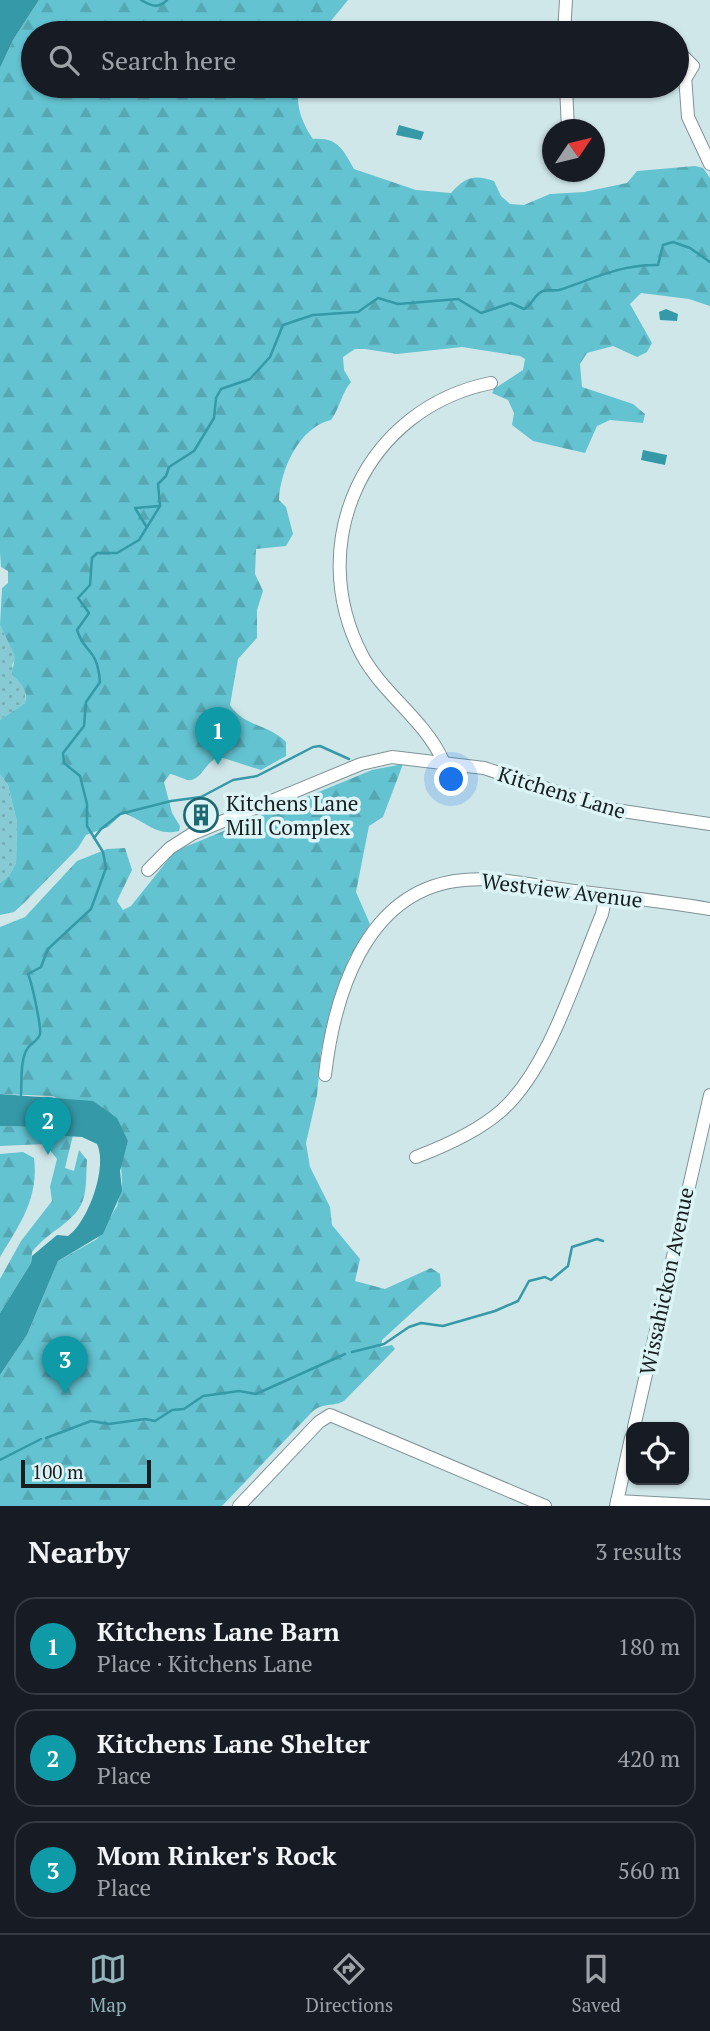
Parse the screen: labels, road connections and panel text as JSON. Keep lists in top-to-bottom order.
{
  "streets": {
    "street": ["Kitchens Lane", "Westview Avenue", "Wissahickon Avenue"]
  },
  "places": {
    "building": ["Kitchens Lane Mill Complex"]
  },
  "scale_bar": "100 m",
  "north": "top right",
  "page": {
    "search": "Search here",
    "pins": ["1", "2", "3"],
    "scale": "100 m",
    "heading": ["Nearby", "3 results"],
    "list": [
      {
        "mark": "1",
        "name": "Kitchens Lane Barn",
        "note": "Place · Kitchens Lane",
        "value": "180 m"
      },
      {
        "mark": "2",
        "name": "Kitchens Lane Shelter",
        "note": "Place",
        "value": "420 m"
      },
      {
        "mark": "3",
        "name": "Mom Rinker's Rock",
        "note": "Place",
        "value": "560 m"
      }
    ],
    "nav": ["Map", "Directions", "Saved"]
  }
}
